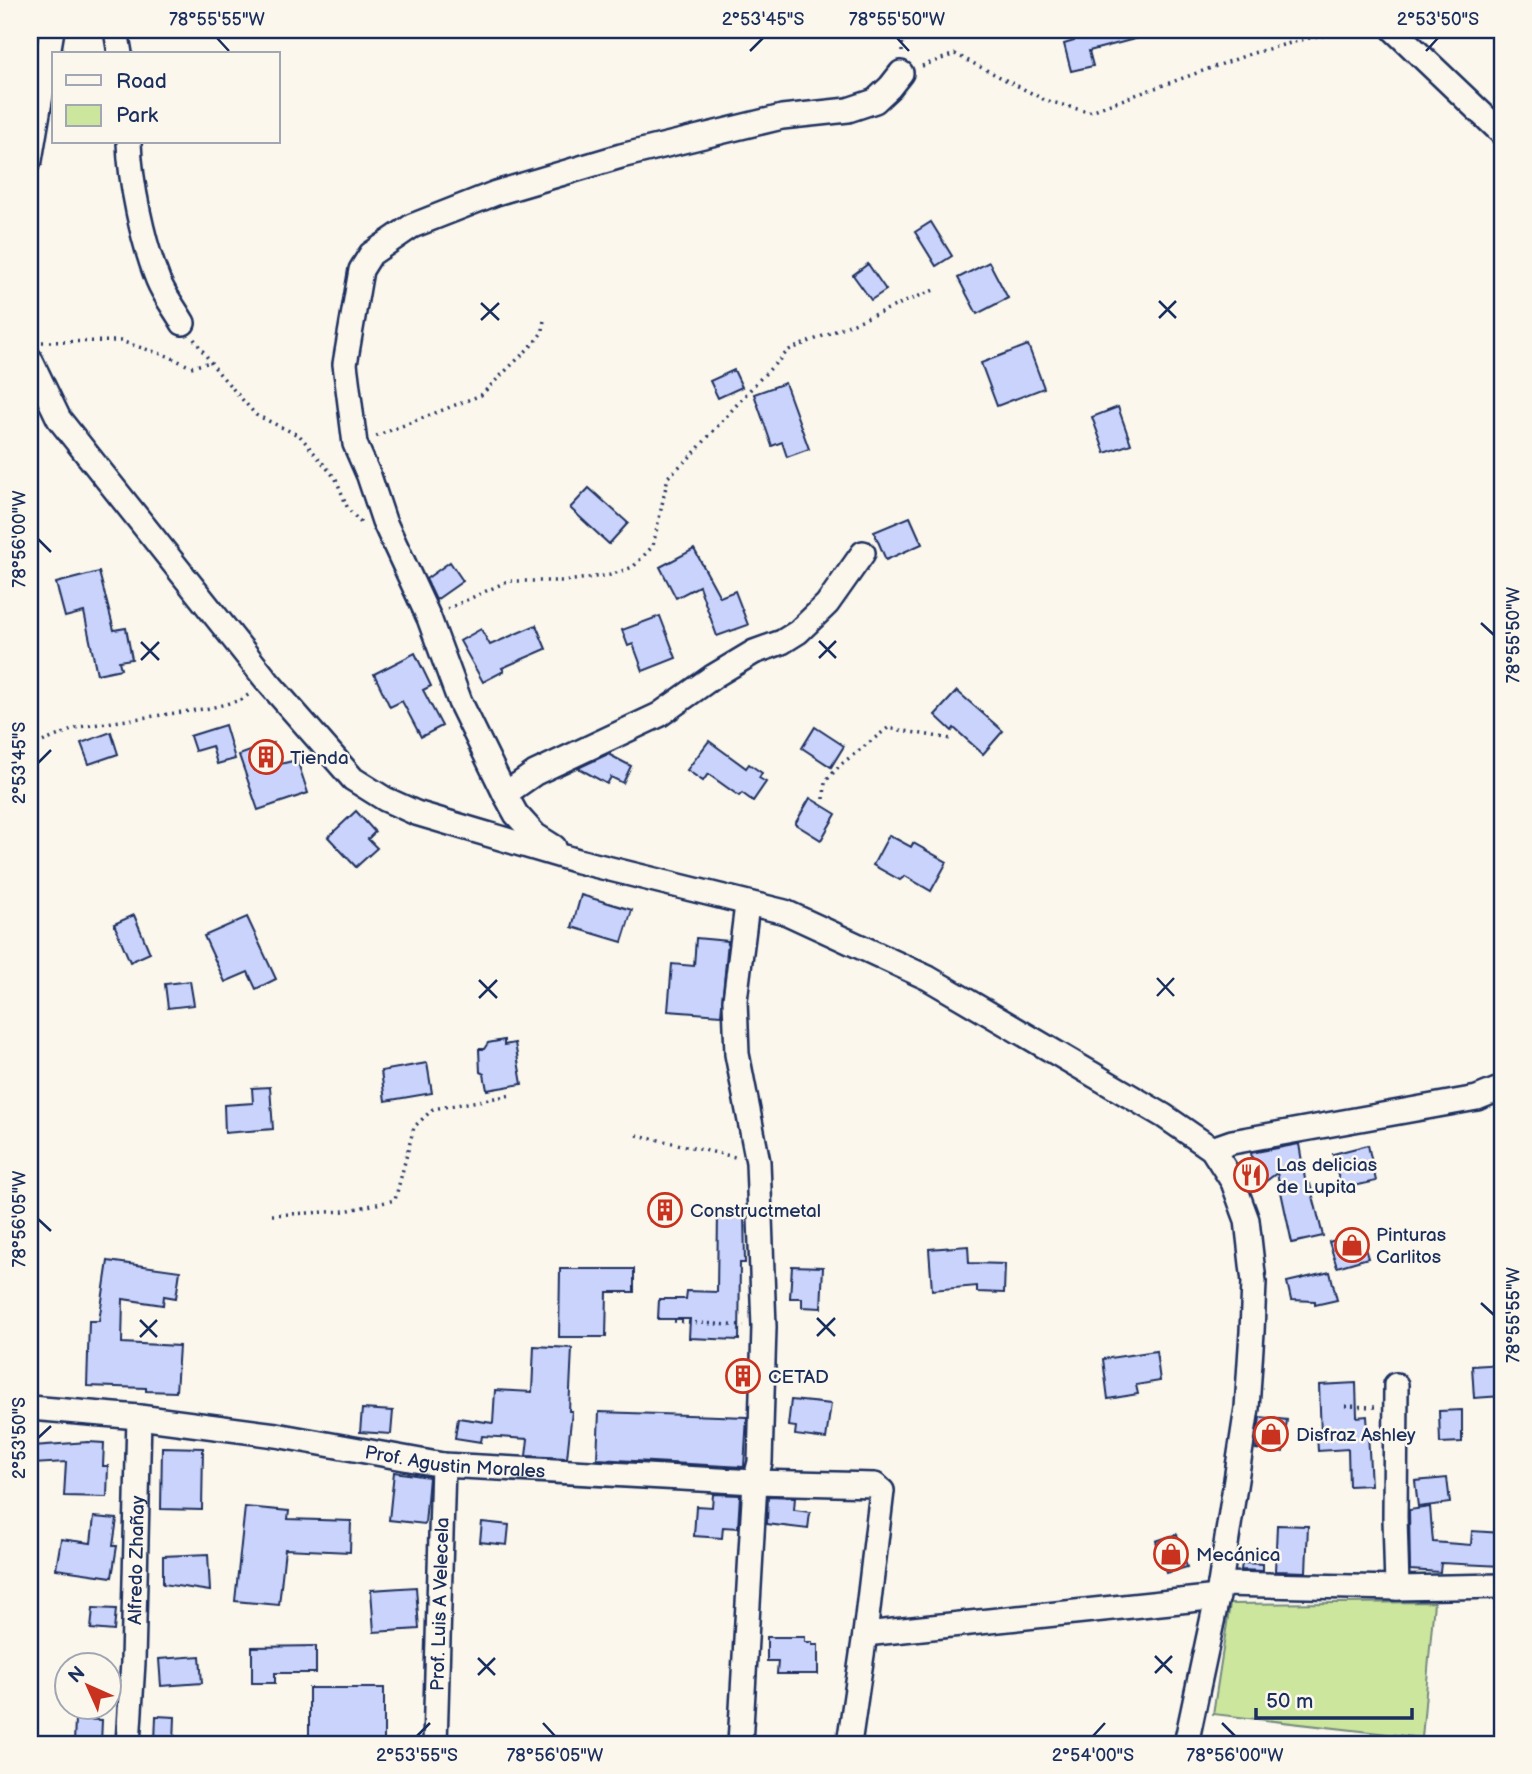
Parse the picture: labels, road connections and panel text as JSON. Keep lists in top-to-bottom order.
{
  "streets": {
    "street": ["Prof. Agustin Morales", "Alfredo Zhañay", "Prof. Luis A Velecela"]
  },
  "crossings": [
    ["Prof. Agustin Morales", "Alfredo Zhañay"],
    ["Prof. Agustin Morales", "Prof. Luis A Velecela"]
  ],
  "places": {
    "building": ["Tienda", "Constructmetal", "CETAD"],
    "restaurant": ["Las delicias de Lupita"],
    "shop": ["Pinturas Carlitos", "Disfraz Ashley", "Mecánica"]
  },
  "legend": ["Road", "Park"],
  "scale_bar": "50 m",
  "north": "top left",
  "coordinates": [
    "78°55'55\"W",
    "2°53'45\"S",
    "78°55'50\"W",
    "2°53'50\"S",
    "78°56'00\"W",
    "78°56'05\"W",
    "2°53'55\"S",
    "2°54'00\"S"
  ]
}
